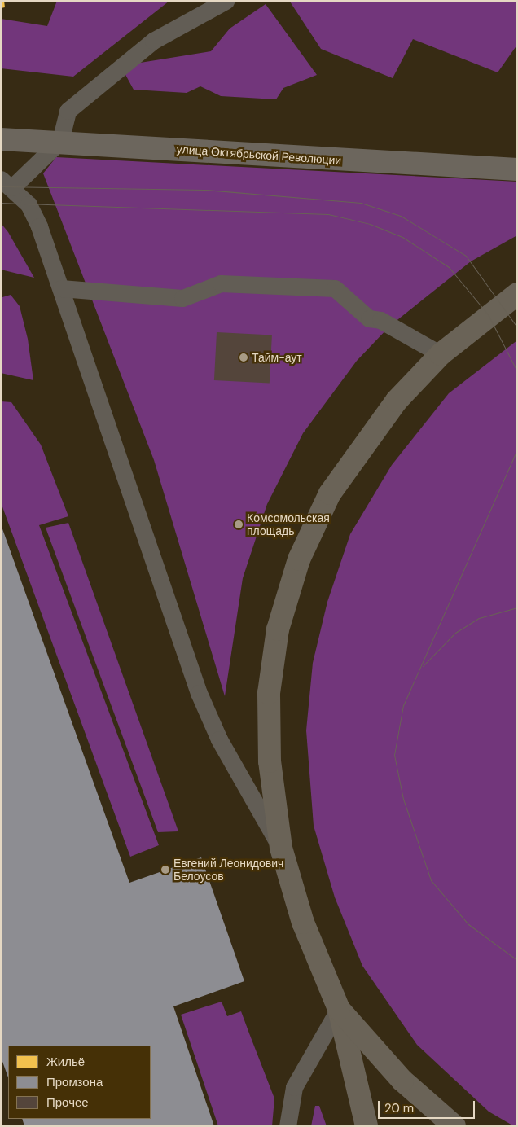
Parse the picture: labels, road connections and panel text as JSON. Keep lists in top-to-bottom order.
{
  "streets": {
    "street": ["улица Октябрьской Революции"]
  },
  "places": ["Тайм-аут", "Комсомольская площадь", "Евгений Леонидович Белоусов"],
  "legend": ["Жильё", "Промзона", "Прочее"],
  "scale_bar": "20 m"
}
